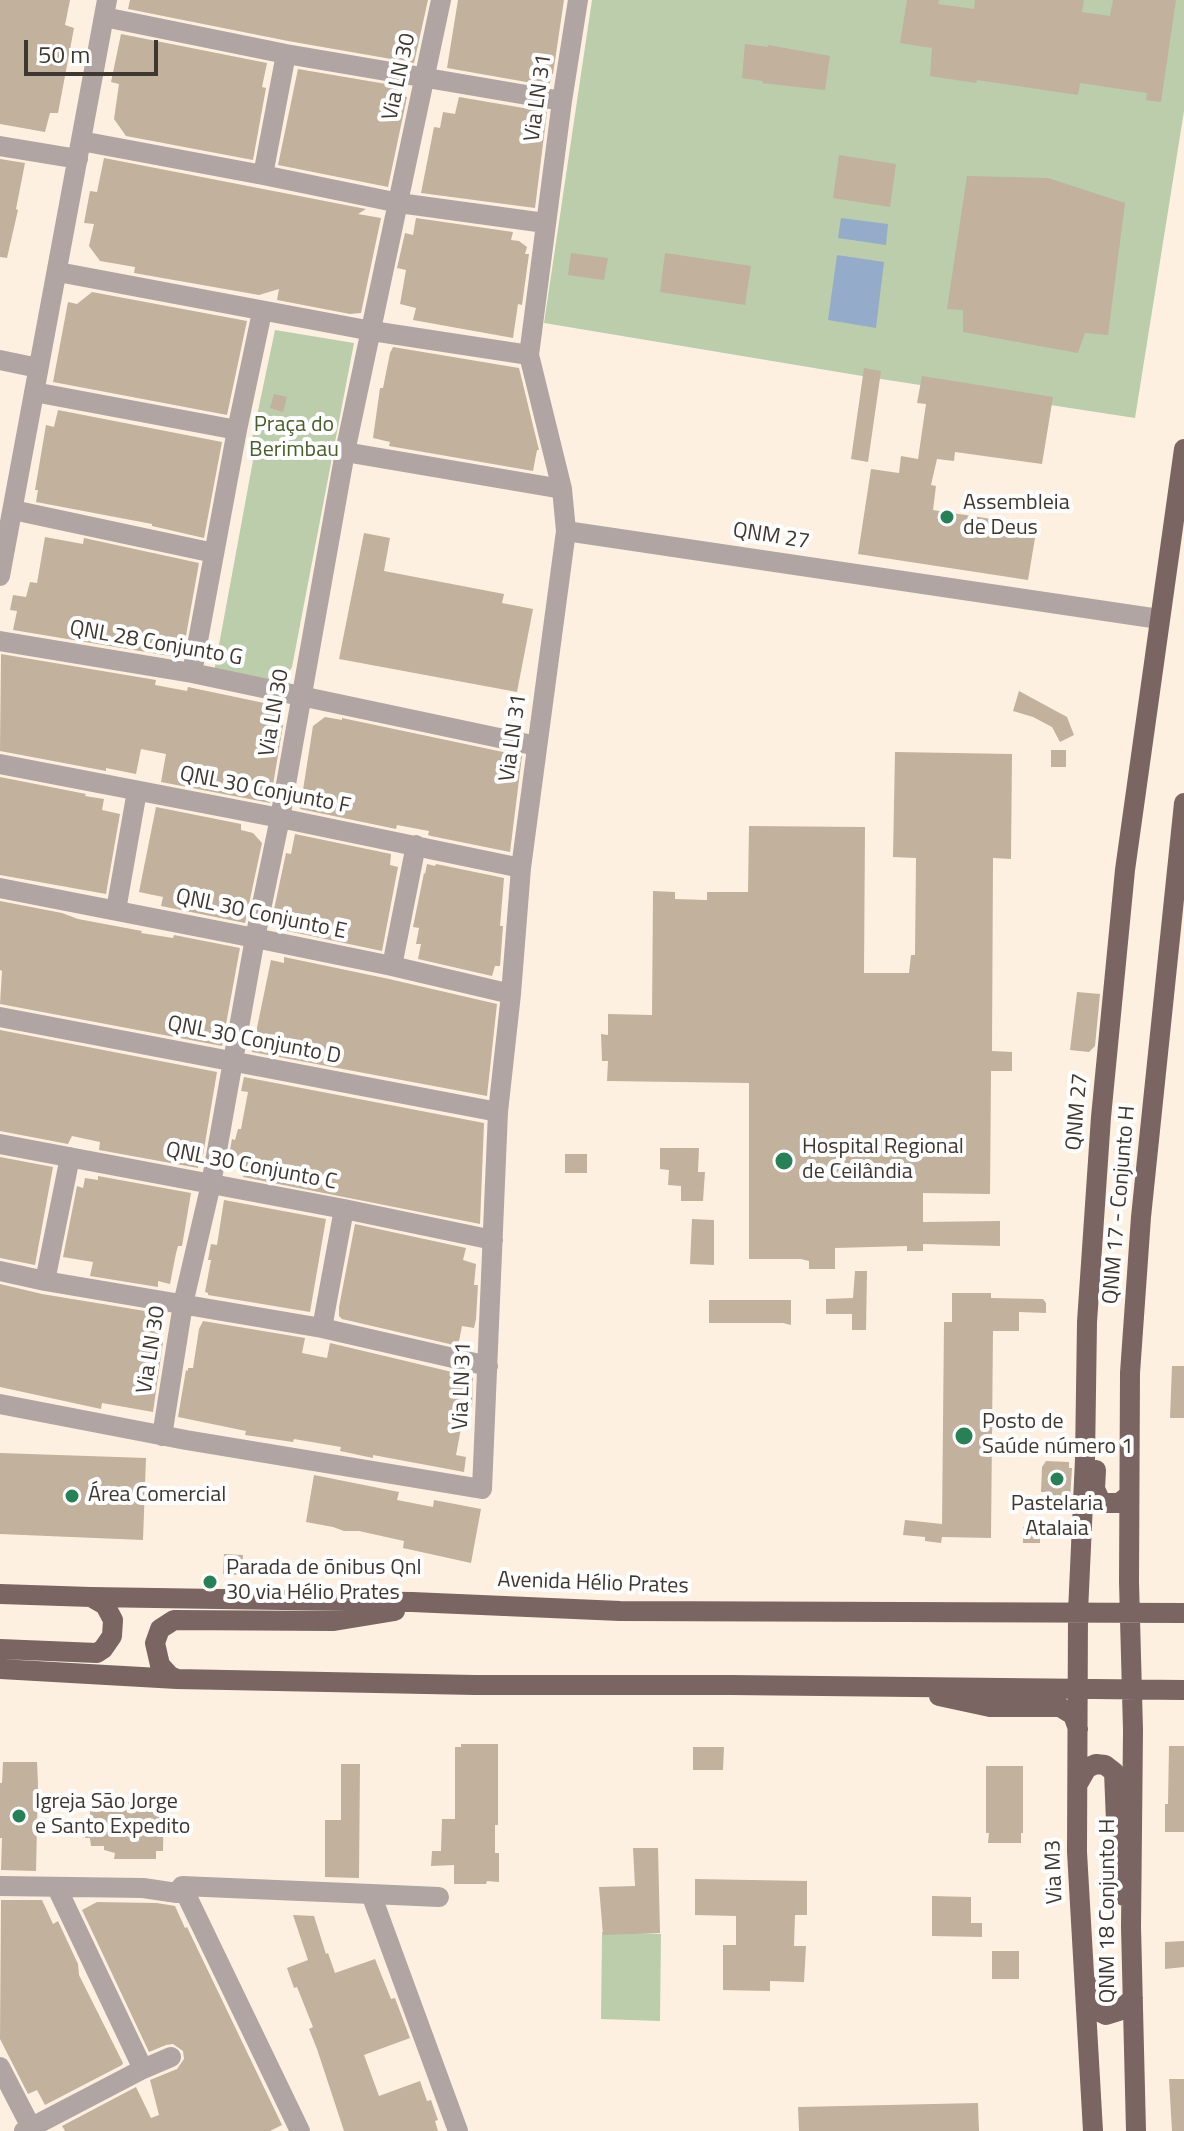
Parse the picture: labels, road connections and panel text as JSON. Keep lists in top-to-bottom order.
{
  "streets": {
    "main road": [
      "QNM 27",
      "QNM 17 - Conjunto H",
      "Avenida Hélio Prates",
      "Via M3",
      "QNM 18 Conjunto H"
    ],
    "street": [
      "Via LN 30",
      "Via LN 31",
      "QNL 28 Conjunto G",
      "QNL 30 Conjunto F",
      "QNL 30 Conjunto E",
      "QNL 30 Conjunto D",
      "QNL 30 Conjunto C"
    ]
  },
  "crossings": [
    ["Via LN 30", "Via LN 31"],
    ["Via LN 30", "QNL 28 Conjunto G"],
    ["Via LN 30", "QNL 30 Conjunto F"],
    ["Via LN 30", "QNL 30 Conjunto E"],
    ["Via LN 30", "QNL 30 Conjunto D"],
    ["Via LN 30", "QNL 30 Conjunto C"],
    ["Via LN 31", "QNM 27"],
    ["Via LN 31", "QNL 28 Conjunto G"],
    ["Via LN 31", "QNL 30 Conjunto F"],
    ["Via LN 31", "QNL 30 Conjunto E"],
    ["Via LN 31", "QNL 30 Conjunto D"],
    ["Via LN 31", "QNL 30 Conjunto C"],
    ["QNM 27", "Avenida Hélio Prates"],
    ["QNM 27", "Via M3"],
    ["QNM 17 - Conjunto H", "Avenida Hélio Prates"],
    ["Avenida Hélio Prates", "Via M3"]
  ],
  "parks": ["Praça do Berimbau"],
  "places": [
    "Assembleia de Deus",
    "Hospital Regional de Ceilândia",
    "Posto de Saúde número 1",
    "Pastelaria Atalaia",
    "Área Comercial",
    "Parada de õnibus Qnl 30 via Hélio Prates",
    "Igreja São Jorge e Santo Expedito"
  ],
  "scale_bar": "50 m"
}
